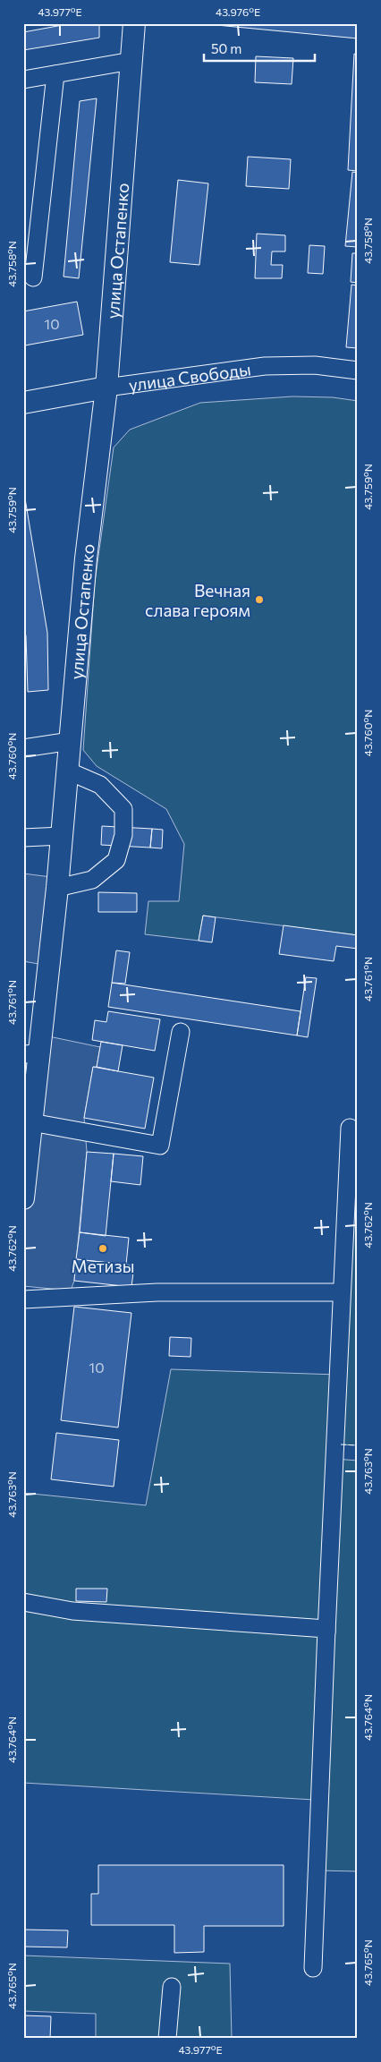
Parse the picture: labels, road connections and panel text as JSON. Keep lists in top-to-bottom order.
{
  "streets": {
    "main road": ["улица Остапенко", "улица Свободы"]
  },
  "crossings": [
    ["улица Остапенко", "улица Свободы"]
  ],
  "places": ["Вечная слава героям", "Метизы"],
  "house_numbers": ["10", "10"],
  "scale_bar": "50 m",
  "coordinates": [
    "43.977°E",
    "43.976°E",
    "43.758°N",
    "43.759°N",
    "43.760°N",
    "43.761°N",
    "43.762°N",
    "43.763°N",
    "43.764°N",
    "43.765°N"
  ]
}
